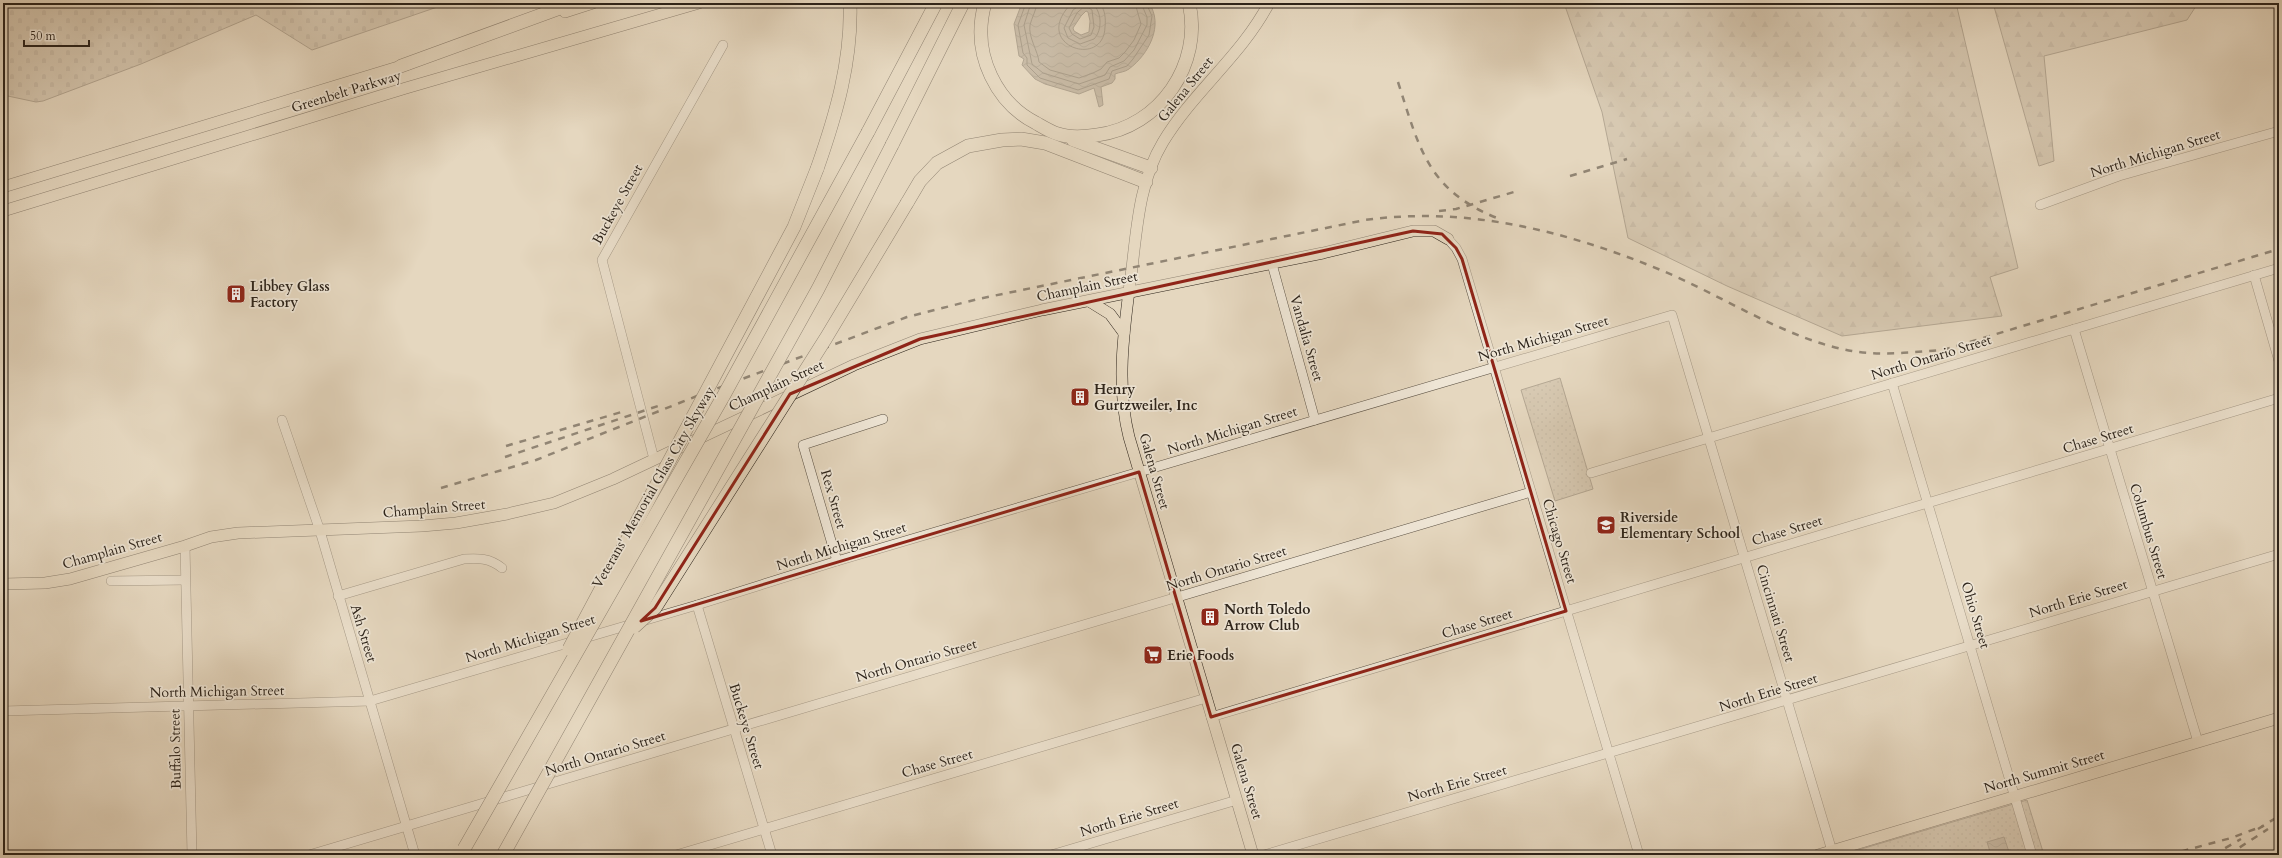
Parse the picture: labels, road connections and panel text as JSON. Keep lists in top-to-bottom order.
{
  "streets": {
    "highway": ["Veterans' Memorial Glass City Skyway"],
    "main road": [
      "Galena Street",
      "Greenbelt Parkway",
      "Champlain Street",
      "North Summit Street"
    ],
    "street": [
      "North Michigan Street",
      "Buckeye Street",
      "Vandalia Street",
      "North Ontario Street",
      "Chase Street",
      "Rex Street",
      "Columbus Street",
      "Chicago Street",
      "North Erie Street",
      "Cincinnati Street",
      "Ohio Street",
      "Ash Street",
      "Buffalo Street"
    ]
  },
  "crossings": [
    ["Galena Street", "North Michigan Street"],
    ["Galena Street", "Champlain Street"],
    ["Galena Street", "North Ontario Street"],
    ["Galena Street", "Chase Street"],
    ["Galena Street", "North Erie Street"],
    ["North Michigan Street", "Buckeye Street"],
    ["North Michigan Street", "Vandalia Street"],
    ["North Michigan Street", "Rex Street"],
    ["North Michigan Street", "Chicago Street"],
    ["North Michigan Street", "Cincinnati Street"],
    ["North Michigan Street", "Ash Street"],
    ["North Michigan Street", "Buffalo Street"],
    ["Buckeye Street", "Champlain Street"],
    ["Buckeye Street", "North Ontario Street"],
    ["Buckeye Street", "Chase Street"],
    ["Champlain Street", "Vandalia Street"],
    ["Champlain Street", "Chicago Street"],
    ["Champlain Street", "Ash Street"],
    ["Champlain Street", "Buffalo Street"],
    ["North Ontario Street", "Columbus Street"],
    ["North Ontario Street", "Chicago Street"],
    ["North Ontario Street", "Cincinnati Street"],
    ["North Ontario Street", "Ohio Street"],
    ["North Ontario Street", "Ash Street"],
    ["Chase Street", "Columbus Street"],
    ["Chase Street", "Chicago Street"],
    ["Chase Street", "Cincinnati Street"],
    ["Chase Street", "Ohio Street"],
    ["Columbus Street", "North Erie Street"],
    ["Columbus Street", "North Summit Street"],
    ["Chicago Street", "North Erie Street"],
    ["North Erie Street", "Cincinnati Street"],
    ["North Erie Street", "Ohio Street"],
    ["Cincinnati Street", "North Summit Street"],
    ["Ohio Street", "North Summit Street"]
  ],
  "places": {
    "building": ["Libbey Glass Factory", "Henry Gurtzweiler, Inc", "North Toledo Arrow Club"],
    "school or university": ["Riverside Elementary School"],
    "supermarket": ["Erie Foods"]
  },
  "scale_bar": "50 m"
}
